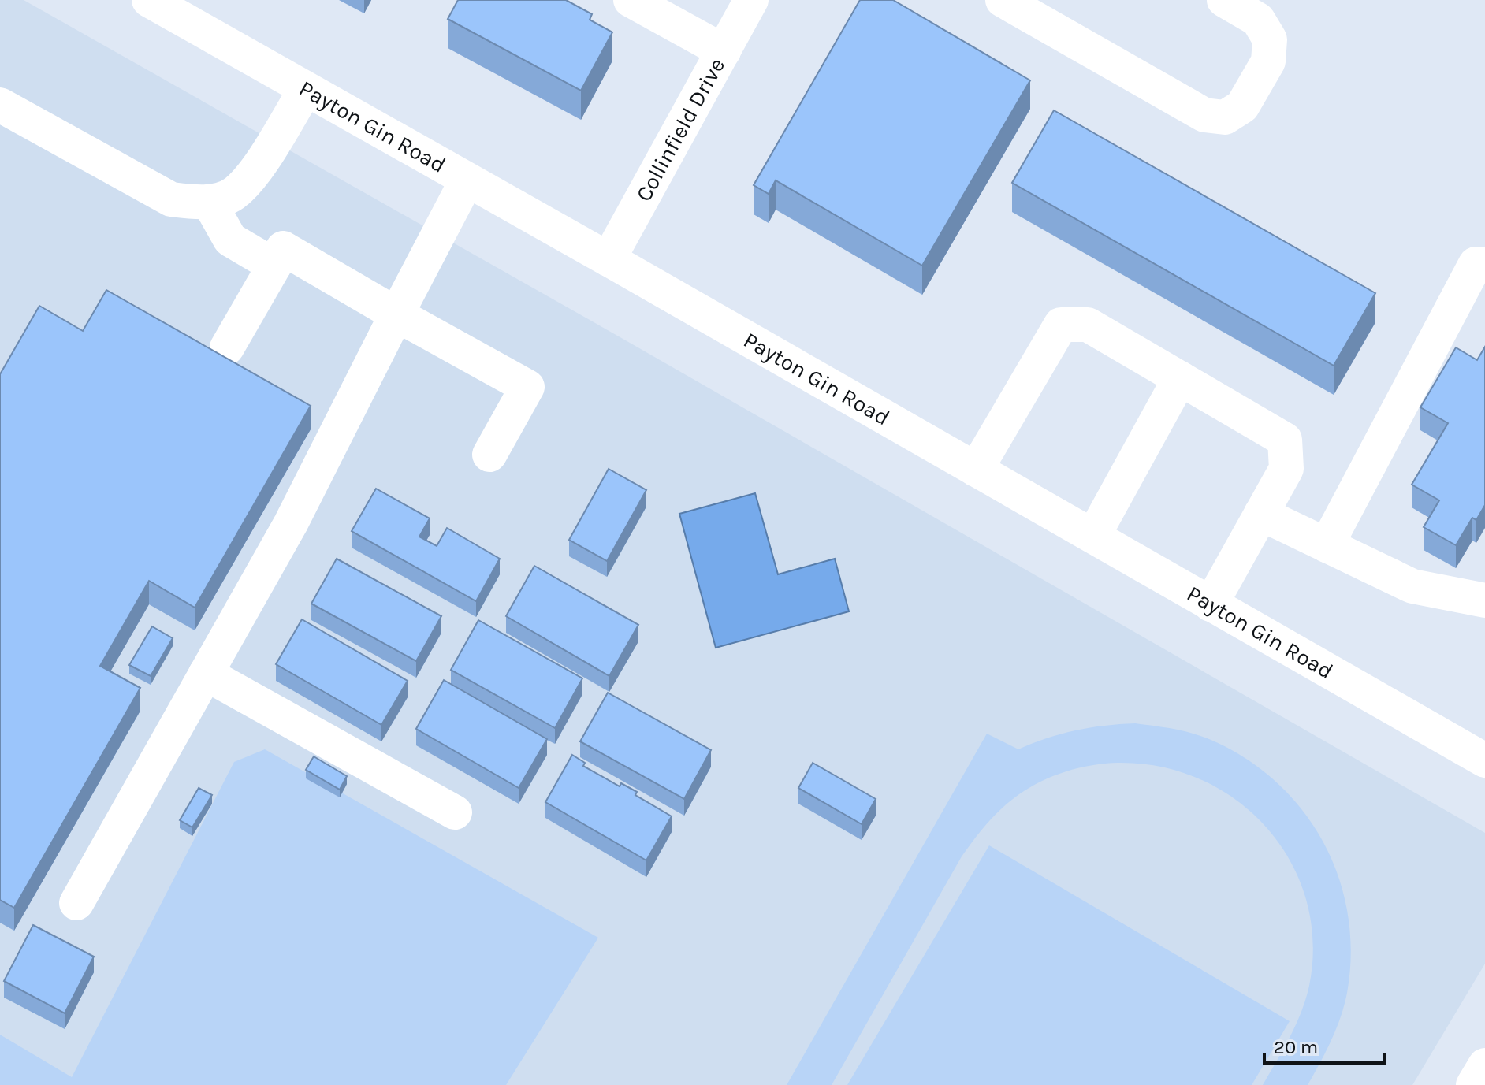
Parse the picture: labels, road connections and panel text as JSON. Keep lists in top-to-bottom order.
{
  "streets": {
    "street": ["Payton Gin Road", "Collinfield Drive"]
  },
  "crossings": [
    ["Payton Gin Road", "Collinfield Drive"]
  ],
  "scale_bar": "20 m"
}
